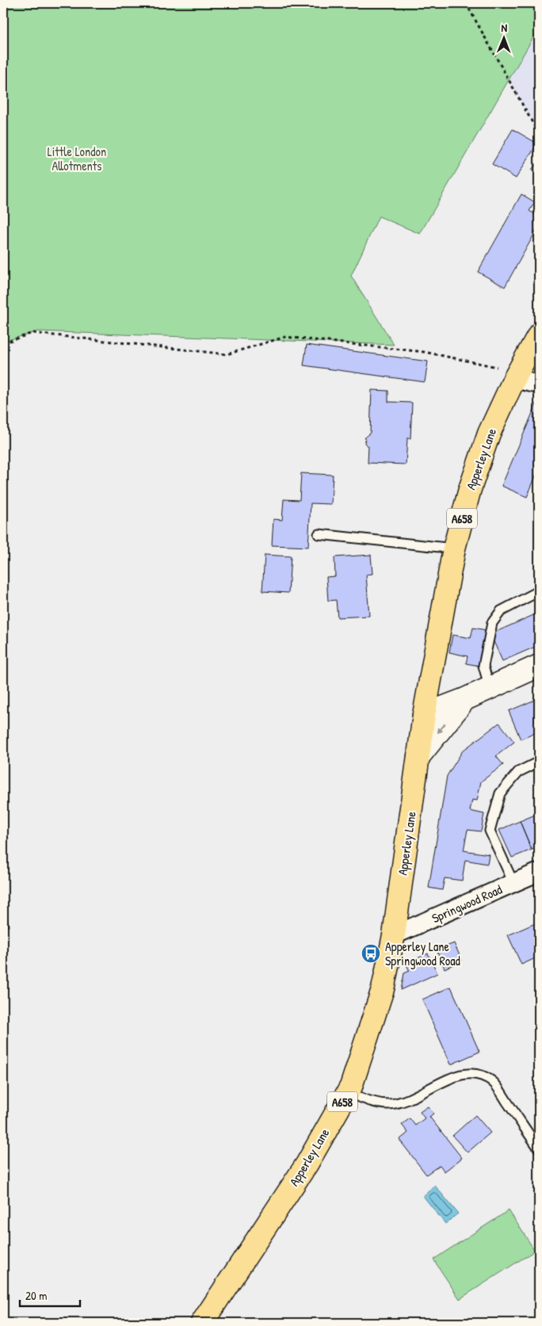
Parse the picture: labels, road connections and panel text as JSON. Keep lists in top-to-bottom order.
{
  "streets": {
    "highway": ["Apperley Lane", "A658"],
    "street": ["Springwood Road"]
  },
  "crossings": [
    ["Apperley Lane", "Springwood Road"]
  ],
  "parks": ["Little London Allotments"],
  "places": {
    "bus stop": ["Apperley Lane Springwood Road"]
  },
  "scale_bar": "20 m",
  "north": "top"
}
